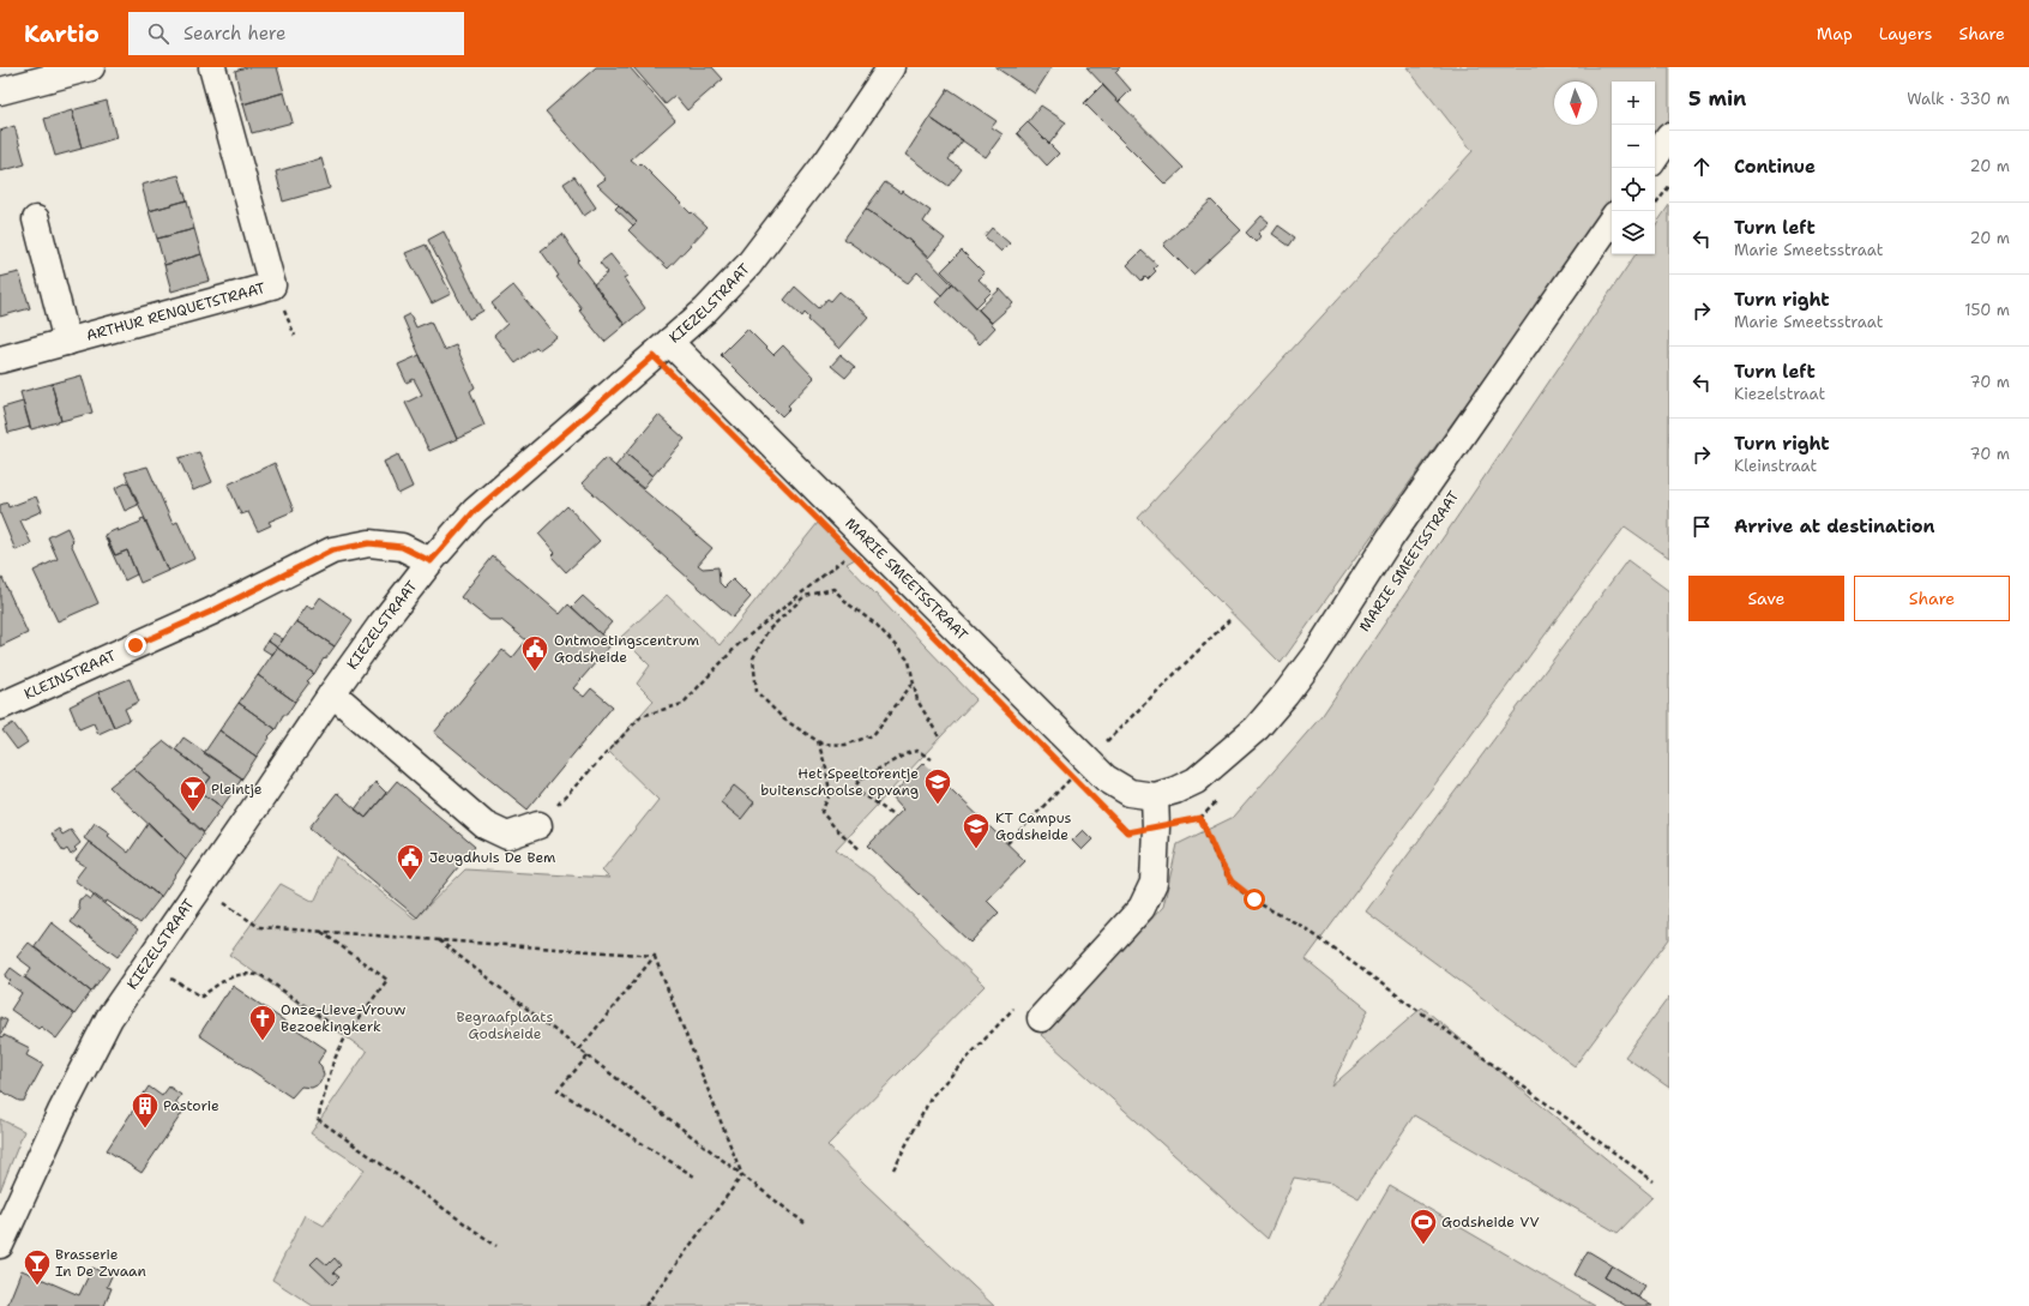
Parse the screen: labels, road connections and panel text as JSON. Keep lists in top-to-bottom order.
{
  "streets": {
    "street": [
      "KIEZELSTRAAT",
      "ARTHUR RENQUETSTRAAT",
      "MARIE SMEETSSTRAAT",
      "KLEINSTRAAT"
    ]
  },
  "crossings": [
    ["KIEZELSTRAAT", "MARIE SMEETSSTRAAT"],
    ["KIEZELSTRAAT", "KLEINSTRAAT"]
  ],
  "parks": ["Begraafplaats Godsheide"],
  "places": {
    "public building": ["Ontmoetingscentrum Godsheide", "Jeugdhuis De Bem"],
    "school or university": ["Het Speeltorentje buitenschoolse opvang", "KT Campus Godsheide"],
    "bar": ["Pleintje", "Brasserie In De Zwaan"],
    "church": ["Onze-Lieve-Vrouw Bezoekingkerk"],
    "building": ["Pastorie"],
    "sports": ["Godsheide VV"]
  },
  "north": "bottom",
  "page": {
    "header": "Kartio",
    "search": "Search here",
    "nav": ["Map", "Layers", "Share"],
    "heading": ["5 min", "Walk · 330 m"],
    "map_buttons": ["+", "−"],
    "list": [
      ["Continue", "20 m"],
      ["Turn left", "Marie Smeetsstraat", "20 m"],
      ["Turn right", "Marie Smeetsstraat", "150 m"],
      ["Turn left", "Kiezelstraat", "70 m"],
      ["Turn right", "Kleinstraat", "70 m"],
      "Arrive at destination"
    ],
    "buttons": ["Save", "Share"]
  }
}
